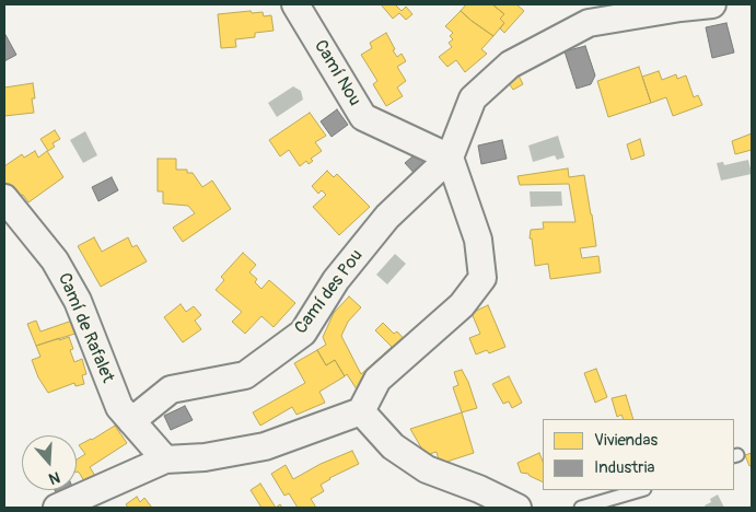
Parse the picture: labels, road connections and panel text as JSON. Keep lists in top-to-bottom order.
{
  "streets": {
    "street": ["Camí Nou", "Camí des Pou", "Camí de Rafalet"]
  },
  "crossings": [
    ["Camí Nou", "Camí des Pou"],
    ["Camí des Pou", "Camí de Rafalet"]
  ],
  "legend": ["Viviendas", "Industria"],
  "north": "bottom"
}
